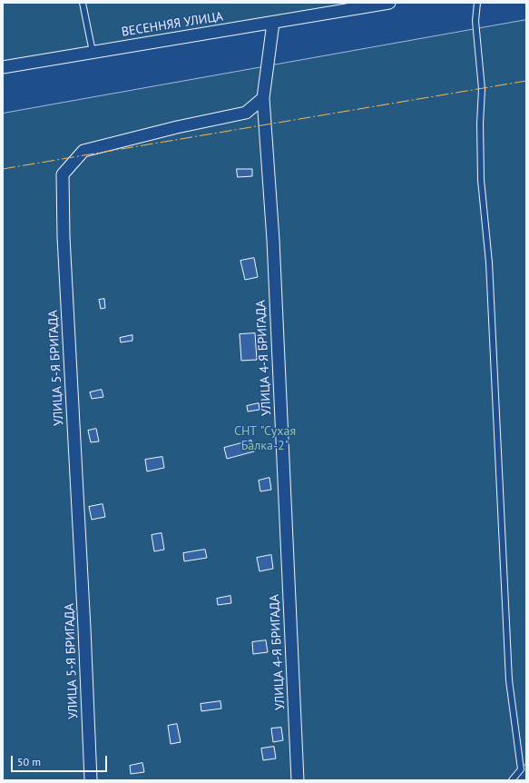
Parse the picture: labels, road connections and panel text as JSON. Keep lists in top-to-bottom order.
{
  "streets": {
    "street": ["ВЕСЕННЯЯ УЛИЦА", "УЛИЦА 4-Я БРИГАДА", "УЛИЦА 5-Я БРИГАДА"]
  },
  "crossings": [
    ["ВЕСЕННЯЯ УЛИЦА", "УЛИЦА 4-Я БРИГАДА"],
    ["УЛИЦА 4-Я БРИГАДА", "УЛИЦА 5-Я БРИГАДА"]
  ],
  "parks": ["СНТ \"Сухая Балка-2\""],
  "scale_bar": "50 m"
}
